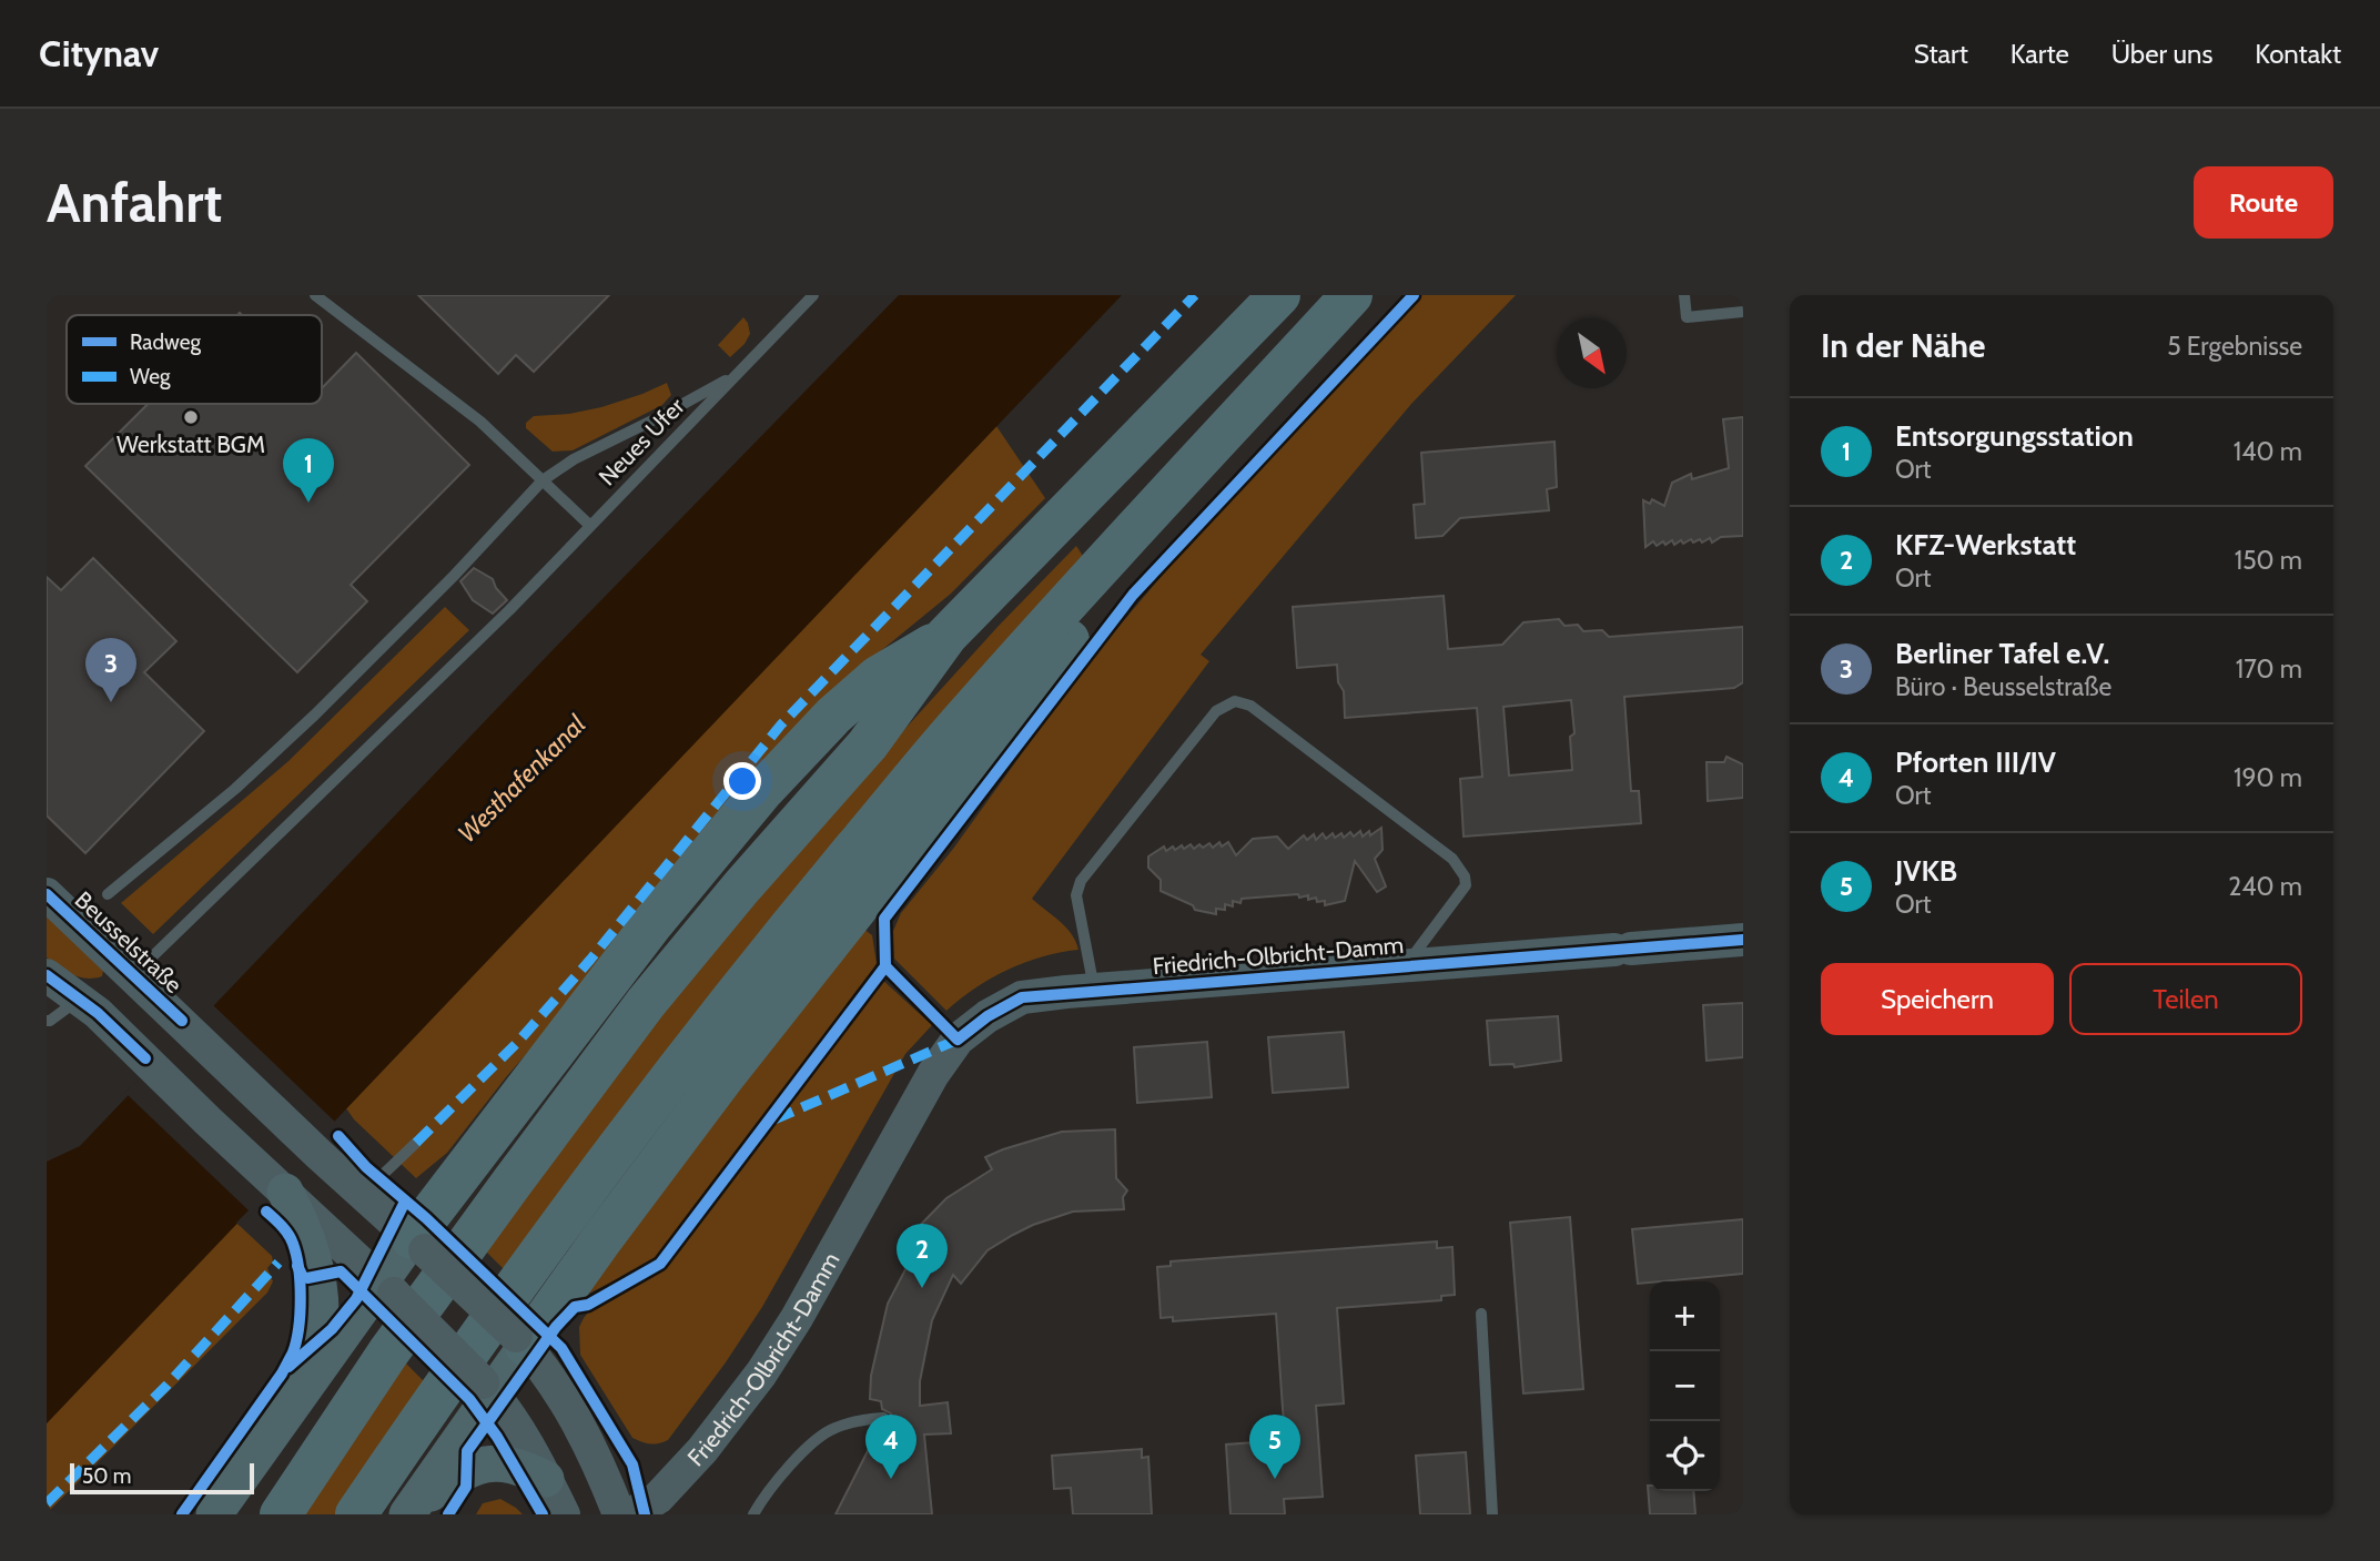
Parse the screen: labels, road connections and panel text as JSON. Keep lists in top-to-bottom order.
{
  "streets": {
    "main road": ["Beusselstraße", "Friedrich-Olbricht-Damm"],
    "lane": ["Neues Ufer"]
  },
  "crossings": [
    ["Neues Ufer", "Beusselstraße"]
  ],
  "water": ["Westhafenkanal"],
  "places": ["Werkstatt BGM"],
  "legend": ["Radweg", "Weg"],
  "scale_bar": "50 m",
  "north": "bottom right",
  "page": {
    "header": "Citynav",
    "nav": [
      "Start",
      "Karte",
      "Über uns",
      "Kontakt"
    ],
    "buttons": [
      "Route",
      ["Speichern", "Teilen"]
    ],
    "title": "Anfahrt",
    "heading": ["In der Nähe", "5 Ergebnisse"],
    "list": [
      {
        "mark": "1",
        "name": "Entsorgungsstation",
        "note": "Ort",
        "value": "140 m"
      },
      {
        "mark": "2",
        "name": "KFZ-Werkstatt",
        "note": "Ort",
        "value": "150 m"
      },
      {
        "mark": "3",
        "name": "Berliner Tafel e.V.",
        "note": "Büro · Beusselstraße",
        "value": "170 m"
      },
      {
        "mark": "4",
        "name": "Pforten III/IV",
        "note": "Ort",
        "value": "190 m"
      },
      {
        "mark": "5",
        "name": "JVKB",
        "note": "Ort",
        "value": "240 m"
      }
    ],
    "pins": [
      "1",
      "3",
      "2",
      "4",
      "5"
    ],
    "map_buttons": ["+", "−"],
    "scale": "50 m"
  }
}
